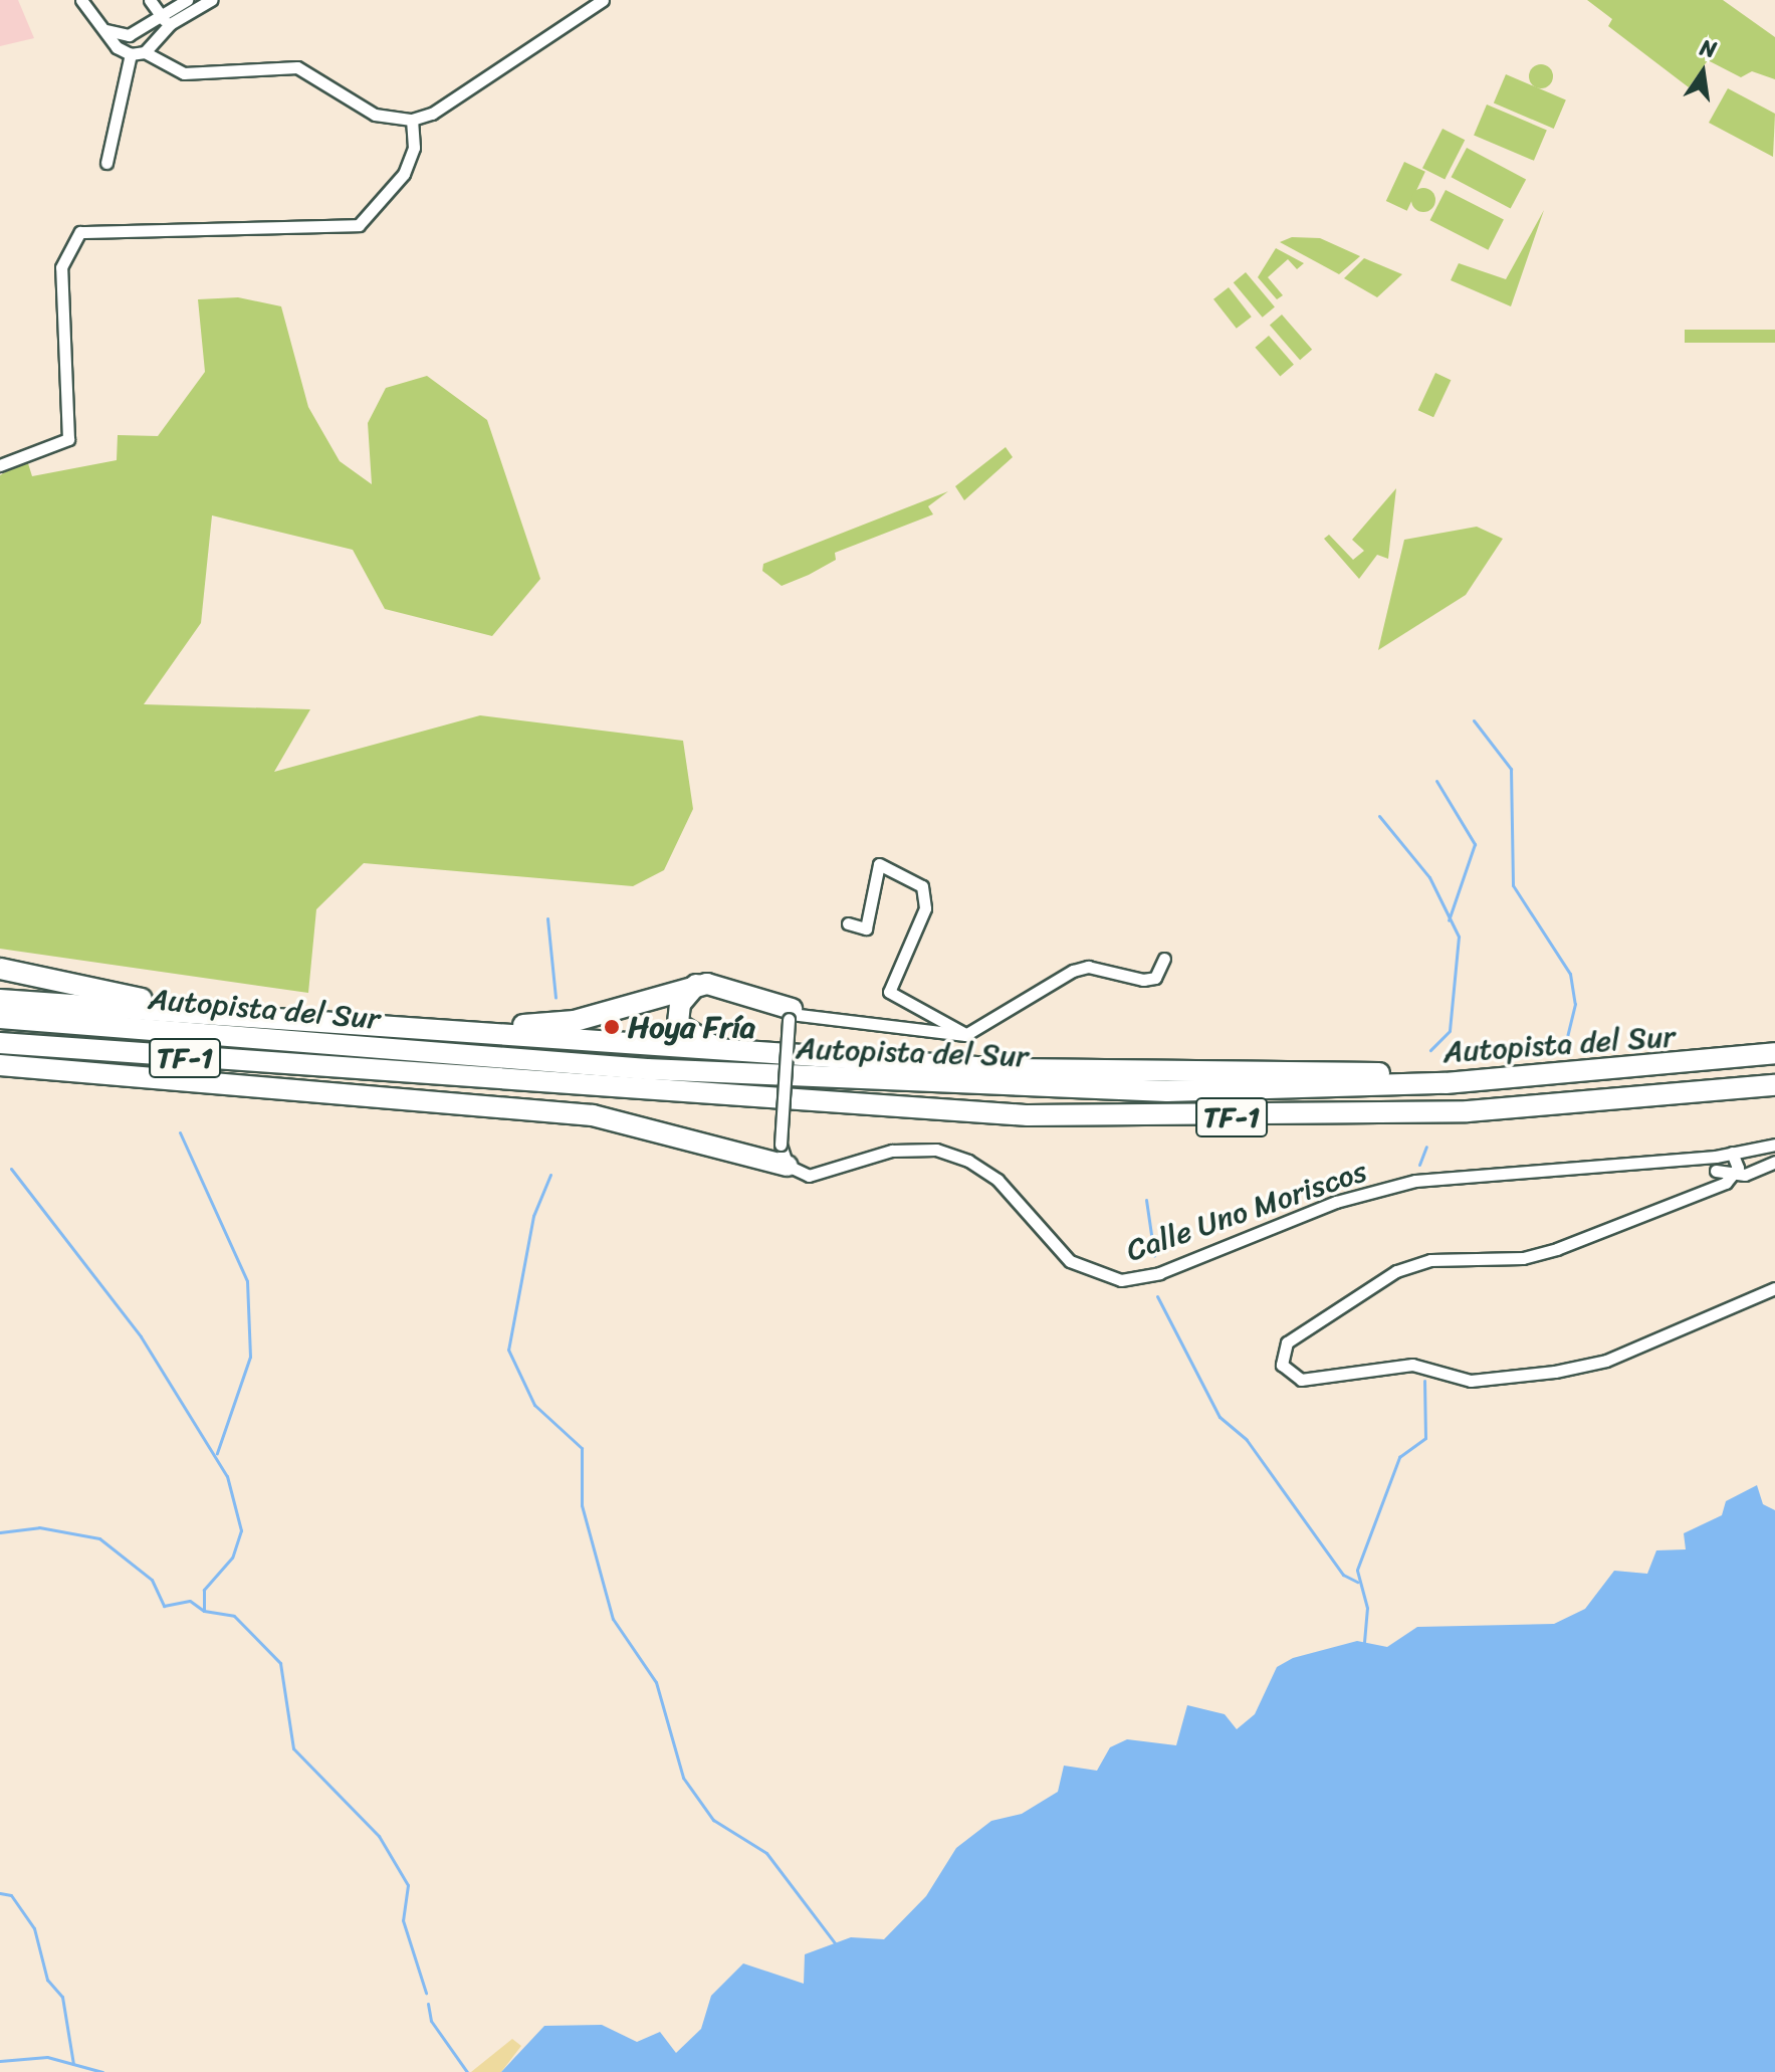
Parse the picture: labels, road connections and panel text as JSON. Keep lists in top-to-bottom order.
{
  "streets": {
    "highway": ["Autopista del Sur", "TF-1"],
    "street": ["Calle Uno Moriscos"]
  },
  "places": ["Hoya Fría"],
  "north": "top"
}
